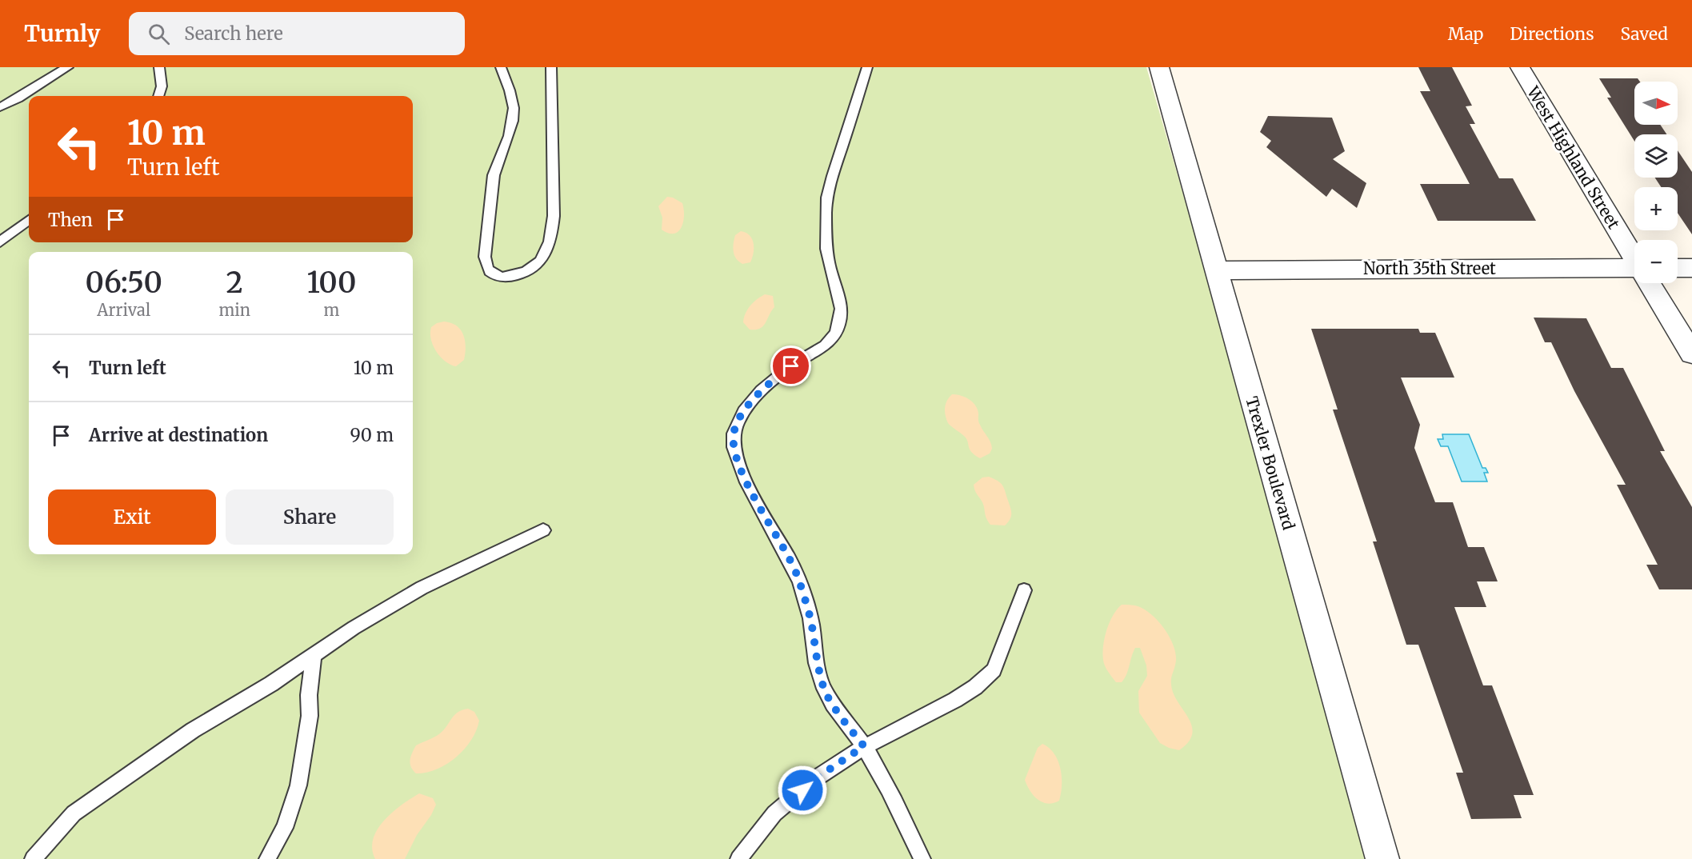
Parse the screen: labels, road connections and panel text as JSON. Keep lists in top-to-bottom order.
{
  "streets": {
    "street": ["West Highland Street", "North 35th Street", "Trexler Boulevard"]
  },
  "crossings": [
    ["North 35th Street", "Trexler Boulevard"]
  ],
  "north": "right",
  "page": {
    "header": "Turnly",
    "search": "Search here",
    "nav": ["Map", "Directions", "Saved"],
    "map_buttons": ["+", "−"],
    "turn": ["10 m", "Turn left"],
    "then": "Then",
    "eta": [
      "06:50",
      "Arrival",
      "2",
      "min",
      "100",
      "m"
    ],
    "list": [
      {
        "name": "Turn left",
        "value": "10 m"
      },
      {
        "name": "Arrive at destination",
        "value": "90 m"
      }
    ],
    "buttons": ["Exit", "Share"]
  }
}
